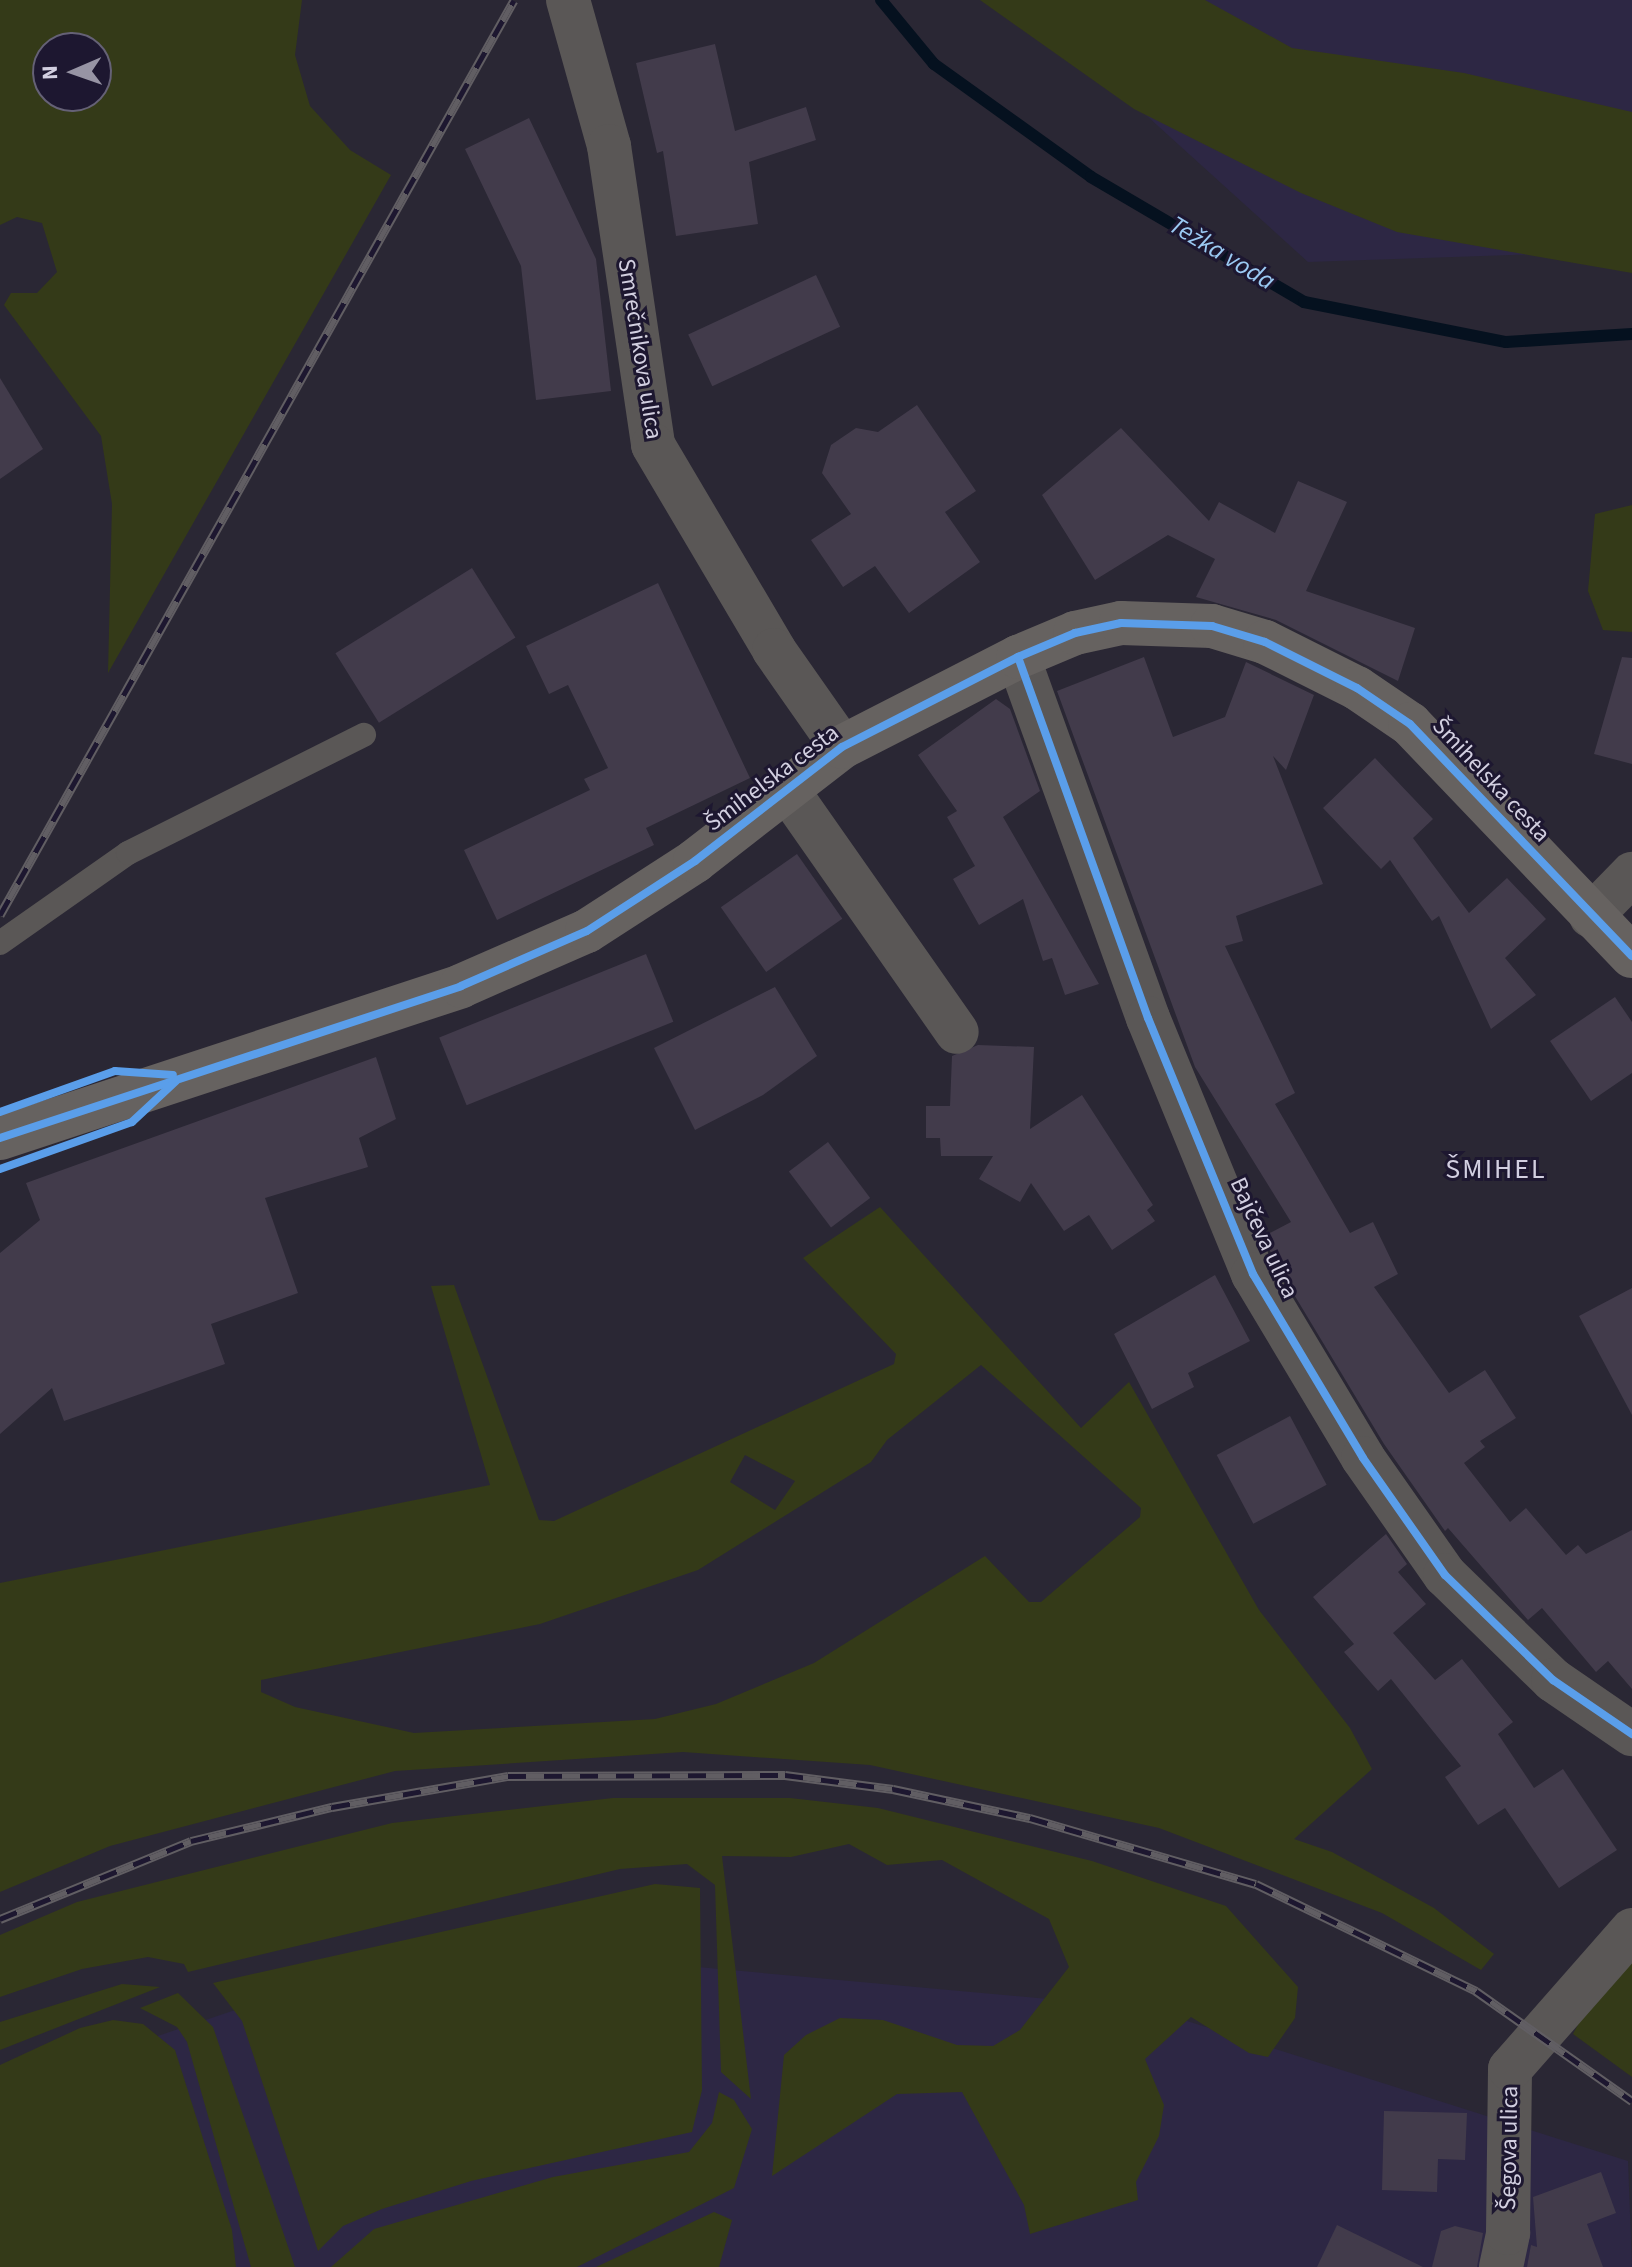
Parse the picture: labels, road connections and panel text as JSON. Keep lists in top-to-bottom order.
{
  "streets": {
    "street": [
      "Smrečnikova ulica",
      "Šmihelska cesta",
      "Bajčeva ulica",
      "Šegova ulica"
    ]
  },
  "crossings": [
    ["Smrečnikova ulica", "Šmihelska cesta"],
    ["Šmihelska cesta", "Bajčeva ulica"]
  ],
  "districts": ["ŠMIHEL"],
  "water": ["Težka voda"],
  "north": "left"
}
